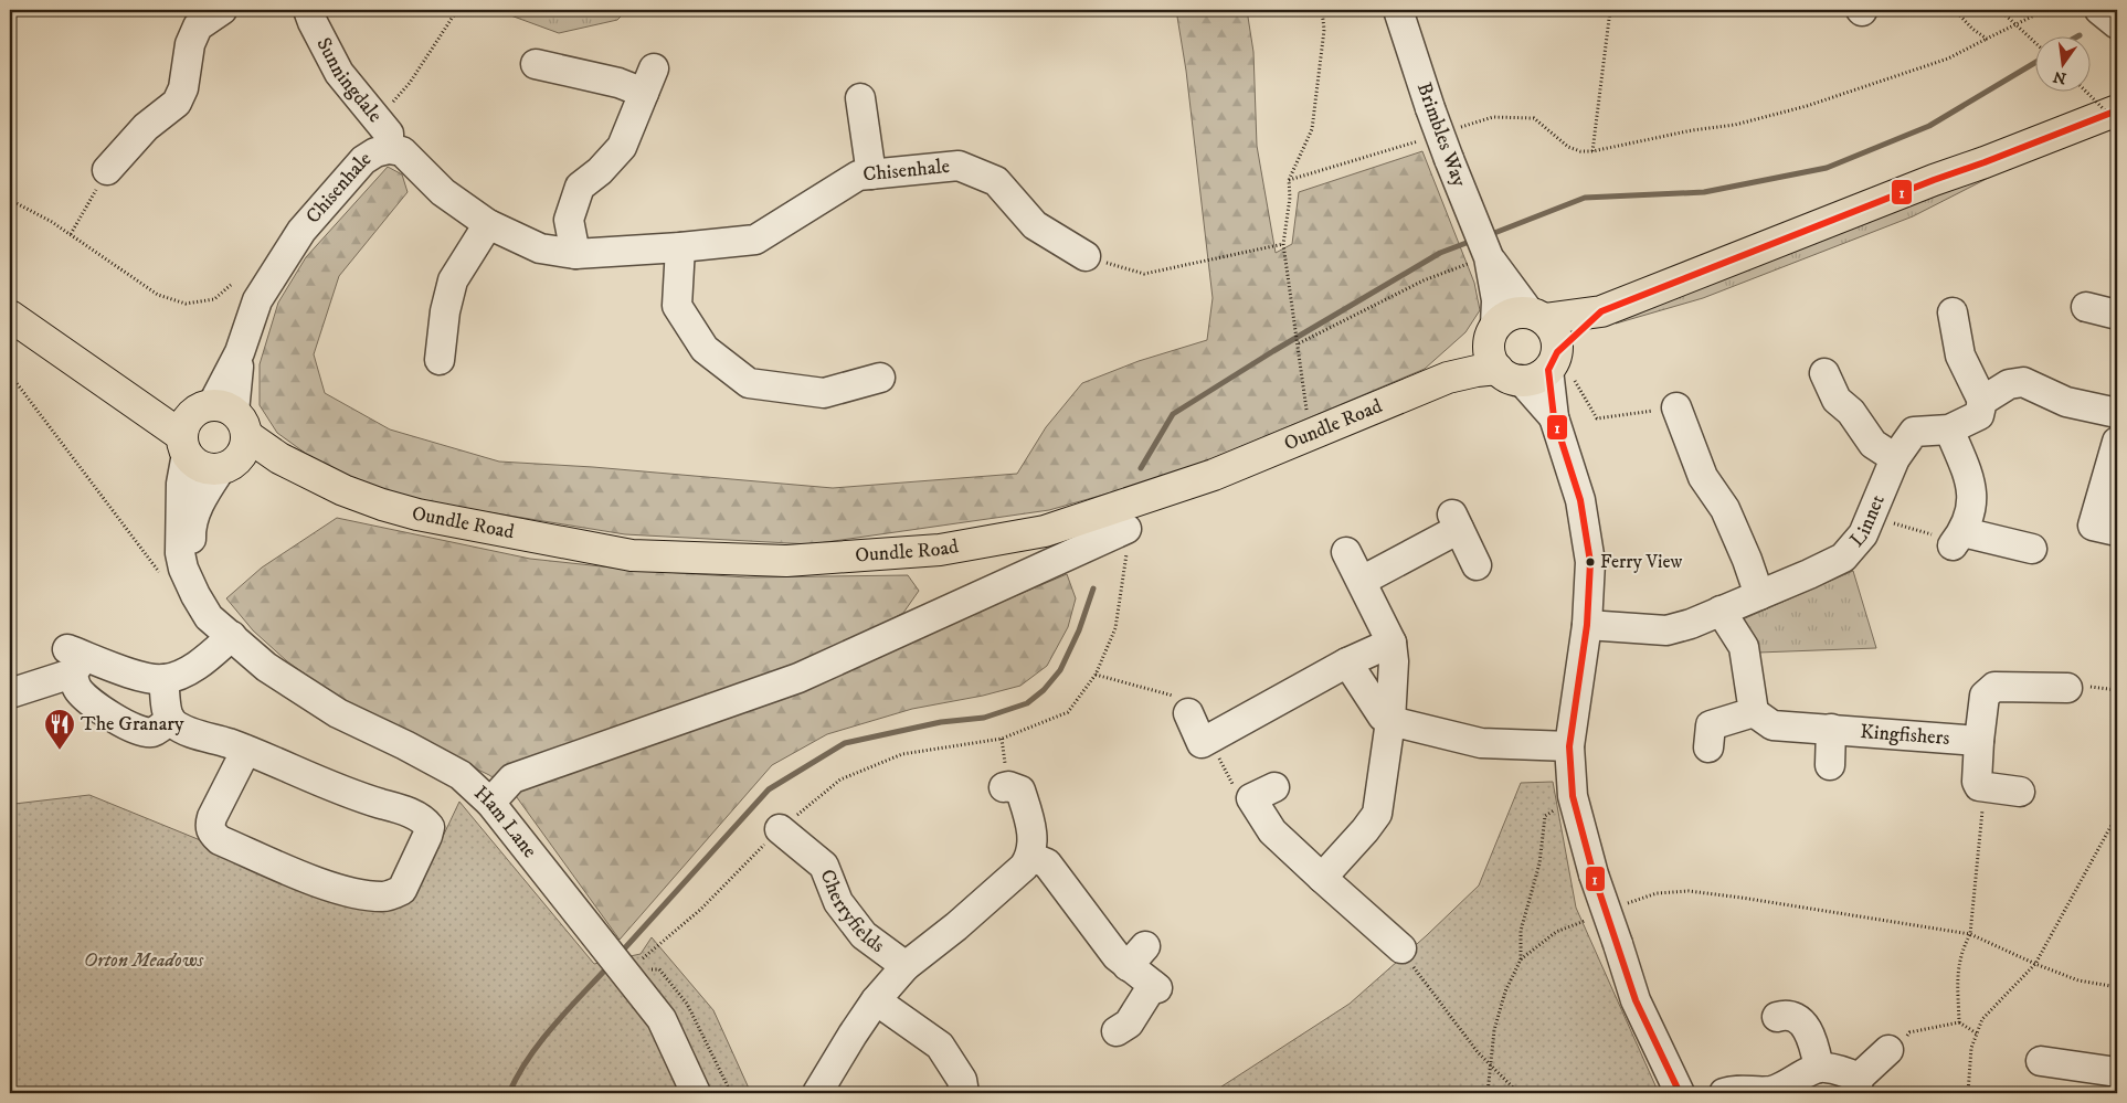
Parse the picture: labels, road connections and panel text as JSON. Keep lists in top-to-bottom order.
{
  "streets": {
    "main road": ["Oundle Road"],
    "street": [
      "Sunningdale",
      "Brimbles Way",
      "Chisenhale",
      "Linnet",
      "Kingfishers",
      "Ham Lane",
      "Cherryfields"
    ]
  },
  "crossings": [
    ["Sunningdale", "Chisenhale"],
    ["Brimbles Way", "Oundle Road"],
    ["Chisenhale", "Oundle Road"],
    ["Chisenhale", "Ham Lane"],
    ["Oundle Road", "Ham Lane"]
  ],
  "parks": ["Orton Meadows"],
  "places": {
    "other": ["Ferry View"],
    "restaurant": ["The Granary"]
  },
  "lines": ["transit line 1"],
  "north": "bottom"
}
